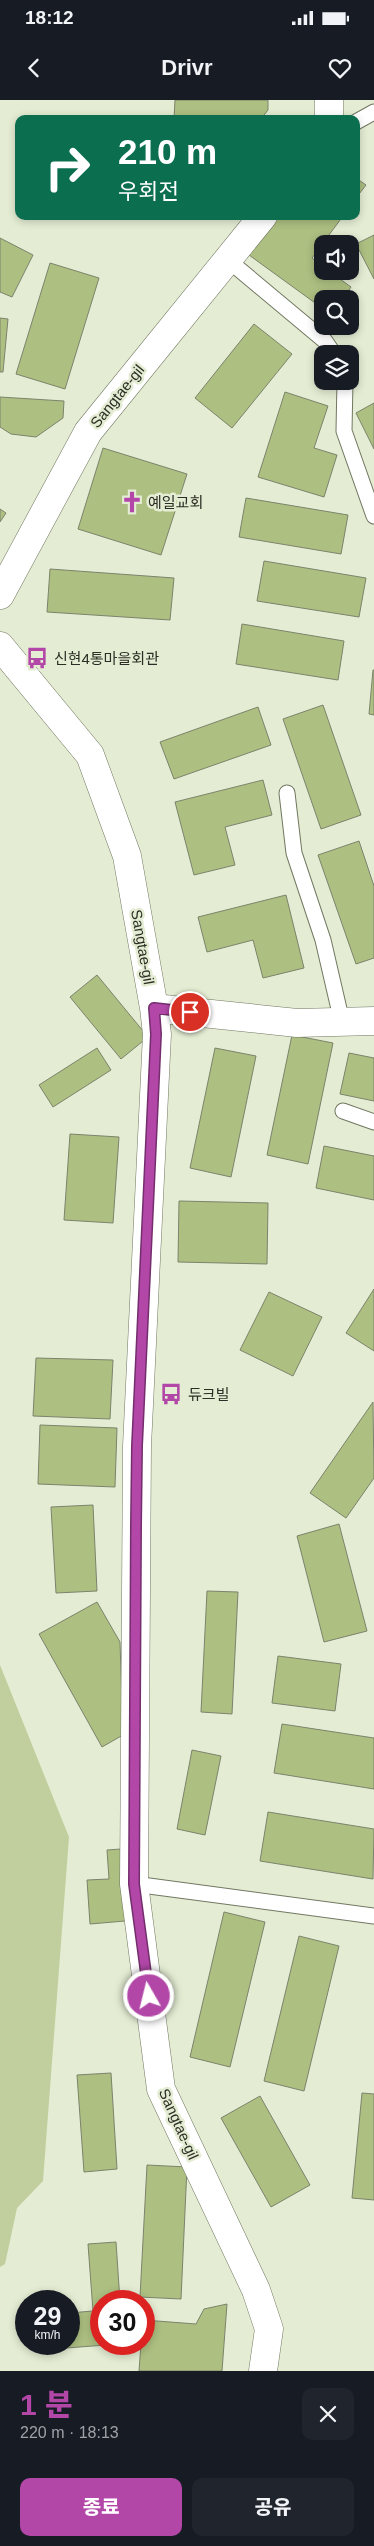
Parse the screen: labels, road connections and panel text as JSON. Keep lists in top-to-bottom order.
{
  "streets": {
    "street": ["Sangtae-gil"]
  },
  "places": {
    "church": ["예일교회"],
    "bus stop": ["신현4통마을회관", "듀크빌"]
  },
  "page": {
    "status": "18:12",
    "header": "Drivr",
    "turn": ["210 m", "우회전"],
    "speed": "29 km/h",
    "limit": "30",
    "heading": ["1 분", "220 m · 18:13"],
    "buttons": ["종료", "공유"]
  }
}
